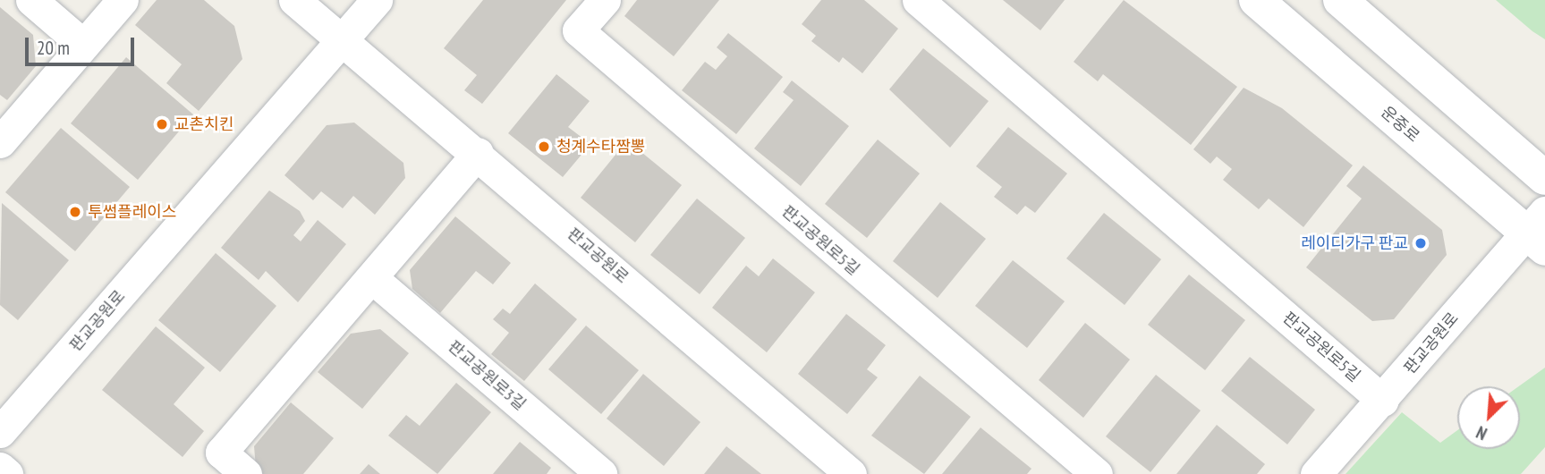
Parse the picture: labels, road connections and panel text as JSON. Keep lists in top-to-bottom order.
{
  "streets": {
    "main road": ["운중로"],
    "street": ["판교공원로5길", "판교공원로", "판교공원로3길"]
  },
  "crossings": [
    ["운중로", "판교공원로"],
    ["판교공원로5길", "판교공원로"]
  ],
  "places": [
    "교촌치킨",
    "청계수타짬뽕",
    "투썸플레이스",
    "레이디가구 판교"
  ],
  "scale_bar": "20 m",
  "north": "bottom left"
}
